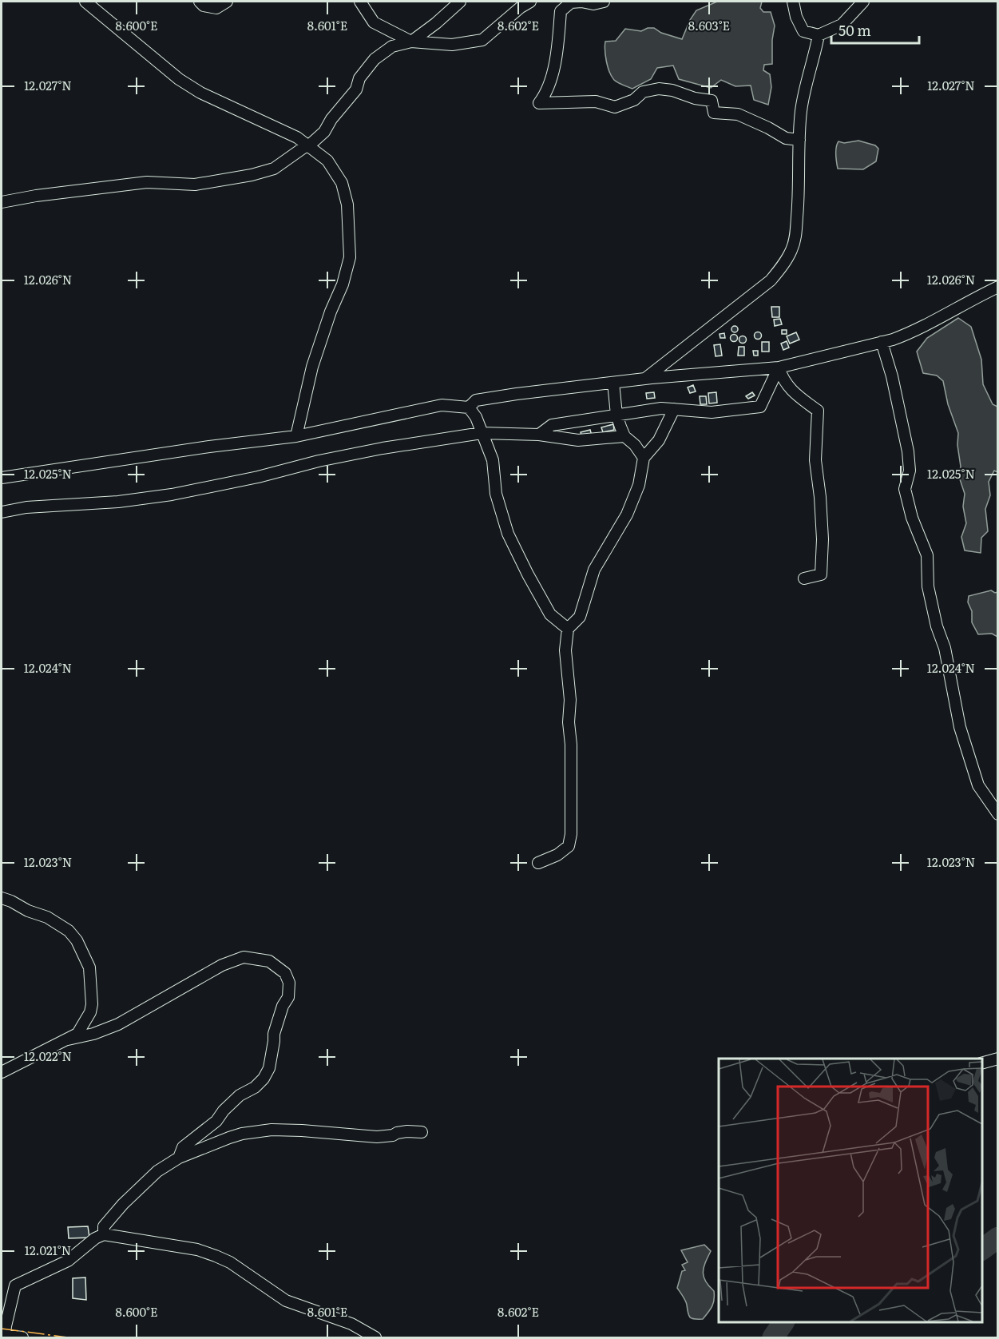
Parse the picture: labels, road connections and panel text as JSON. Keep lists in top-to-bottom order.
{
  "scale_bar": "50 m",
  "coordinates": [
    "8.600°E",
    "8.601°E",
    "8.602°E",
    "8.603°E",
    "12.027°N",
    "12.026°N",
    "12.025°N",
    "12.024°N",
    "12.023°N",
    "12.022°N",
    "12.021°N"
  ]
}
